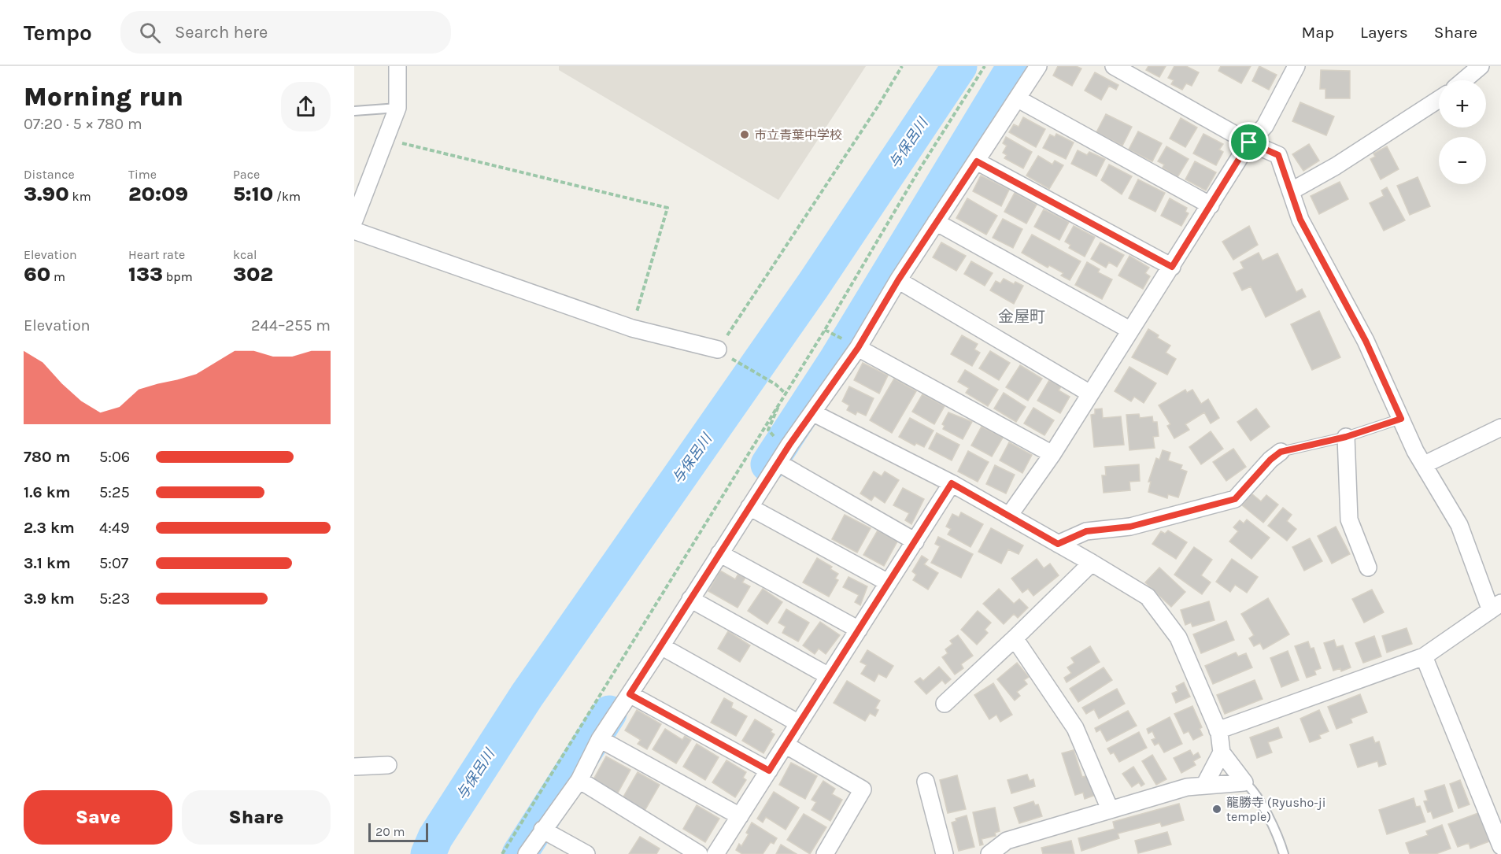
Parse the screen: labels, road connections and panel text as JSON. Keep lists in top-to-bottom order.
{
  "districts": ["金屋町"],
  "water": ["与保呂川"],
  "places": ["市立青葉中学校", "龍勝寺 (Ryusho-ji temple)"],
  "scale_bar": "20 m",
  "page": {
    "header": "Tempo",
    "search": "Search here",
    "nav": ["Map", "Layers", "Share"],
    "heading": ["Morning run", "07:20 · 5 × 780 m"],
    "map_buttons": ["+", "−"],
    "stats": [
      ["Distance", "3.90 km"],
      ["Time", "20:09"],
      ["Pace", "5:10 /km"],
      ["Elevation", "60 m"],
      ["Heart rate", "133 bpm"],
      ["kcal", "302"]
    ],
    "chart": ["Elevation", "244–255 m"],
    "list": [
      {
        "name": "780 m",
        "note": "5:06"
      },
      {
        "name": "1.6 km",
        "note": "5:25"
      },
      {
        "name": "2.3 km",
        "note": "4:49"
      },
      {
        "name": "3.1 km",
        "note": "5:07"
      },
      {
        "name": "3.9 km",
        "note": "5:23"
      }
    ],
    "buttons": ["Save", "Share"],
    "scale": "20 m"
  }
}
